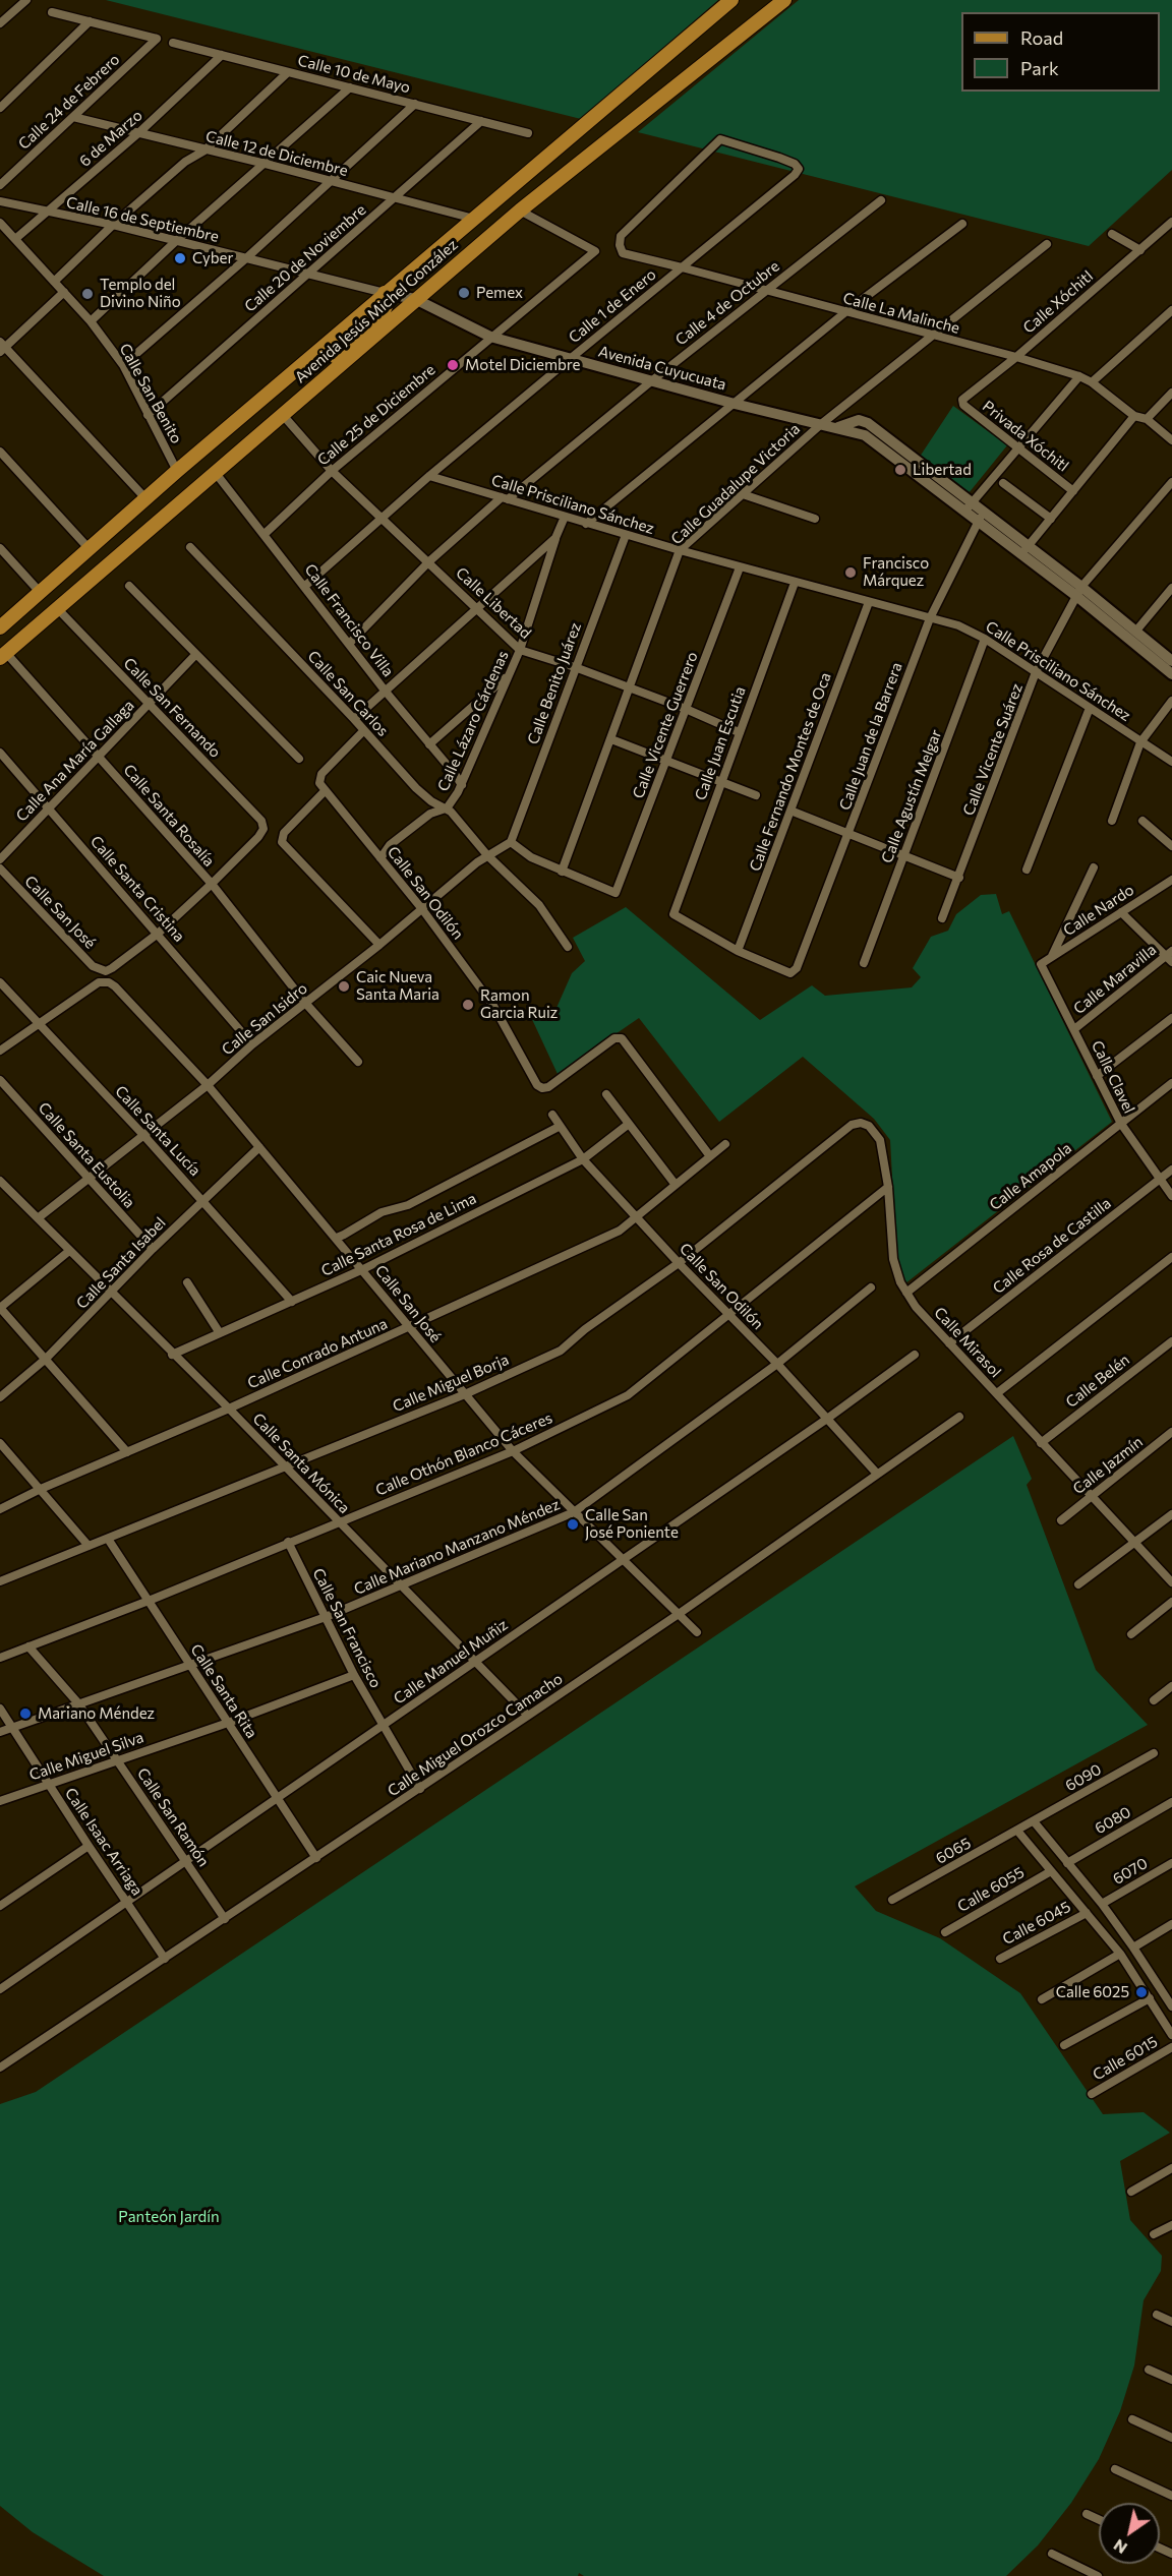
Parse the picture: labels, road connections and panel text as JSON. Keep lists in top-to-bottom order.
{
  "streets": {
    "main road": ["Avenida Jesús Michel González"],
    "street": [
      "Calle 10 de Mayo",
      "Calle 24 de Febrero",
      "6 de Marzo",
      "Calle 12 de Diciembre",
      "Calle 16 de Septiembre",
      "Calle 20 de Noviembre",
      "Calle Xóchitl",
      "Calle 4 de Octubre",
      "Calle 1 de Enero",
      "Calle La Malinche",
      "Avenida Cuyucuata",
      "Calle San Benito",
      "Calle 25 de Diciembre",
      "Privada Xóchitl",
      "Calle Guadalupe Victoria",
      "Calle Prisciliano Sánchez",
      "Calle Libertad",
      "Calle Francisco Villa",
      "Calle Benito Juárez",
      "Calle San Carlos",
      "Calle San Fernando",
      "Calle Lázaro Cárdenas",
      "Calle Vicente Guerrero",
      "Calle Juan de la Barrera",
      "Calle Juan Escutia",
      "Calle Vicente Suárez",
      "Calle Ana María Gallaga",
      "Calle Fernando Montes de Oca",
      "Calle Agustín Melgar",
      "Calle Santa Rosalía",
      "Calle Santa Cristina",
      "Calle San Odilón",
      "Calle Nardo",
      "Calle San José",
      "Calle Maravilla",
      "Calle San Isidro",
      "Calle Clavel",
      "Calle Santa Lucía",
      "Calle Santa Eustolia",
      "Calle Amapola",
      "Calle Santa Rosa de Lima",
      "Calle Rosa de Castilla",
      "Calle Santa Isabel",
      "Calle Mirasol",
      "Calle Conrado Antuna",
      "Calle Belén",
      "Calle Miguel Borja",
      "Calle Othón Blanco Cáceres",
      "Calle Santa Mónica",
      "Calle Jazmín",
      "Calle Mariano Manzano Méndez",
      "Calle San Francisco",
      "Calle Manuel Muñiz",
      "Calle Santa Rita",
      "Calle Miguel Orozco Camacho",
      "Calle Miguel Silva",
      "6090",
      "Calle San Ramón",
      "6080",
      "Calle Isaac Arriaga",
      "6065",
      "6070",
      "Calle 6055",
      "Calle 6045",
      "Calle 6015"
    ]
  },
  "crossings": [
    ["Calle 10 de Mayo", "6 de Marzo"],
    ["Calle 10 de Mayo", "Calle 20 de Noviembre"],
    ["Calle 24 de Febrero", "Calle 12 de Diciembre"],
    ["6 de Marzo", "Calle 12 de Diciembre"],
    ["6 de Marzo", "Calle 16 de Septiembre"],
    ["6 de Marzo", "Calle San Benito"],
    ["Calle 12 de Diciembre", "Calle 20 de Noviembre"],
    ["Calle 12 de Diciembre", "Avenida Jesús Michel González"],
    ["Calle 16 de Septiembre", "Calle 20 de Noviembre"],
    ["Calle 16 de Septiembre", "Avenida Jesús Michel González"],
    ["Calle 16 de Septiembre", "Avenida Cuyucuata"],
    ["Calle 20 de Noviembre", "Calle San Benito"],
    ["Calle Xóchitl", "Calle La Malinche"],
    ["Calle Xóchitl", "Privada Xóchitl"],
    ["Calle 4 de Octubre", "Calle La Malinche"],
    ["Calle 4 de Octubre", "Avenida Cuyucuata"],
    ["Calle 4 de Octubre", "Calle Prisciliano Sánchez"],
    ["Calle 4 de Octubre", "Calle Libertad"],
    ["Calle 4 de Octubre", "Calle Francisco Villa"],
    ["Calle 1 de Enero", "Calle La Malinche"],
    ["Calle 1 de Enero", "Avenida Cuyucuata"],
    ["Calle 1 de Enero", "Calle Prisciliano Sánchez"],
    ["Calle 1 de Enero", "Calle Libertad"],
    ["Calle 1 de Enero", "Calle Francisco Villa"],
    ["Avenida Jesús Michel González", "Avenida Cuyucuata"],
    ["Avenida Jesús Michel González", "Calle San Benito"],
    ["Avenida Jesús Michel González", "Calle 25 de Diciembre"],
    ["Avenida Jesús Michel González", "Calle Libertad"],
    ["Avenida Jesús Michel González", "Calle Francisco Villa"],
    ["Avenida Jesús Michel González", "Calle San Fernando"],
    ["Avenida Jesús Michel González", "Calle Santa Rosalía"],
    ["Calle La Malinche", "Calle Guadalupe Victoria"],
    ["Avenida Cuyucuata", "Calle 25 de Diciembre"],
    ["Avenida Cuyucuata", "Calle Guadalupe Victoria"],
    ["Avenida Cuyucuata", "Calle Juan de la Barrera"],
    ["Avenida Cuyucuata", "Calle Vicente Suárez"],
    ["Calle 25 de Diciembre", "Calle Libertad"],
    ["Calle 25 de Diciembre", "Calle Francisco Villa"],
    ["Calle Guadalupe Victoria", "Calle Prisciliano Sánchez"],
    ["Calle Guadalupe Victoria", "Calle Libertad"],
    ["Calle Guadalupe Victoria", "Calle Vicente Guerrero"],
    ["Calle Prisciliano Sánchez", "Calle Benito Juárez"],
    ["Calle Prisciliano Sánchez", "Calle Lázaro Cárdenas"],
    ["Calle Prisciliano Sánchez", "Calle Vicente Guerrero"],
    ["Calle Prisciliano Sánchez", "Calle Juan de la Barrera"],
    ["Calle Prisciliano Sánchez", "Calle Juan Escutia"],
    ["Calle Prisciliano Sánchez", "Calle Vicente Suárez"],
    ["Calle Prisciliano Sánchez", "Calle Fernando Montes de Oca"],
    ["Calle Prisciliano Sánchez", "Calle Agustín Melgar"],
    ["Calle Libertad", "Calle Benito Juárez"],
    ["Calle Libertad", "Calle Lázaro Cárdenas"],
    ["Calle Libertad", "Calle Vicente Guerrero"],
    ["Calle Libertad", "Calle Juan Escutia"],
    ["Calle Francisco Villa", "Calle Lázaro Cárdenas"],
    ["Calle Benito Juárez", "Calle San Isidro"],
    ["Calle San Carlos", "Calle Lázaro Cárdenas"],
    ["Calle San Carlos", "Calle San Odilón"],
    ["Calle San Carlos", "Calle San Isidro"],
    ["Calle San Fernando", "Calle Ana María Gallaga"],
    ["Calle San Fernando", "Calle Santa Rosalía"],
    ["Calle Juan de la Barrera", "Calle Juan Escutia"],
    ["Calle Juan de la Barrera", "Calle Fernando Montes de Oca"],
    ["Calle Juan Escutia", "Calle Fernando Montes de Oca"],
    ["Calle Ana María Gallaga", "Calle Santa Rosalía"],
    ["Calle Ana María Gallaga", "Calle Santa Cristina"],
    ["Calle Santa Rosalía", "Calle San Isidro"],
    ["Calle Santa Cristina", "Calle San José"],
    ["Calle Santa Cristina", "Calle San Isidro"],
    ["Calle San Odilón", "Calle San Isidro"],
    ["Calle San Odilón", "Calle Santa Rosa de Lima"],
    ["Calle San Odilón", "Calle Conrado Antuna"],
    ["Calle San Odilón", "Calle Miguel Borja"],
    ["Calle San Odilón", "Calle Othón Blanco Cáceres"],
    ["Calle San Odilón", "Calle Mariano Manzano Méndez"],
    ["Calle San Odilón", "Calle Manuel Muñiz"],
    ["Calle San Odilón", "Calle Miguel Orozco Camacho"],
    ["Calle Nardo", "Calle Clavel"],
    ["Calle San José", "Calle San Isidro"],
    ["Calle San José", "Calle Santa Lucía"],
    ["Calle San José", "Calle Santa Rosa de Lima"],
    ["Calle San José", "Calle Santa Isabel"],
    ["Calle San José", "Calle Conrado Antuna"],
    ["Calle San José", "Calle Miguel Borja"],
    ["Calle San José", "Calle Othón Blanco Cáceres"],
    ["Calle San José", "Calle Mariano Manzano Méndez"],
    ["Calle San José", "Calle Manuel Muñiz"],
    ["Calle San José", "Calle Miguel Orozco Camacho"],
    ["Calle Maravilla", "Calle Clavel"],
    ["Calle San Isidro", "Calle Santa Lucía"],
    ["Calle San Isidro", "Calle Santa Eustolia"],
    ["Calle San Isidro", "Calle Santa Mónica"],
    ["Calle Clavel", "Calle Amapola"],
    ["Calle Clavel", "Calle Rosa de Castilla"],
    ["Calle Santa Lucía", "Calle Santa Rosa de Lima"],
    ["Calle Santa Lucía", "Calle Santa Isabel"],
    ["Calle Santa Eustolia", "Calle Santa Isabel"],
    ["Calle Amapola", "Calle Mirasol"],
    ["Calle Santa Rosa de Lima", "Calle Santa Mónica"],
    ["Calle Rosa de Castilla", "Calle Mirasol"],
    ["Calle Santa Isabel", "Calle Santa Mónica"],
    ["Calle Mirasol", "Calle Belén"],
    ["Calle Mirasol", "Calle Miguel Borja"],
    ["Calle Mirasol", "Calle Othón Blanco Cáceres"],
    ["Calle Mirasol", "Calle Jazmín"],
    ["Calle Conrado Antuna", "Calle Santa Mónica"],
    ["Calle Miguel Borja", "Calle Santa Mónica"],
    ["Calle Miguel Borja", "Calle Santa Rita"],
    ["Calle Othón Blanco Cáceres", "Calle Santa Mónica"],
    ["Calle Othón Blanco Cáceres", "Calle San Francisco"],
    ["Calle Othón Blanco Cáceres", "Calle Santa Rita"],
    ["Calle Othón Blanco Cáceres", "Calle San Ramón"],
    ["Calle Santa Mónica", "Calle Mariano Manzano Méndez"],
    ["Calle Santa Mónica", "Calle Manuel Muñiz"],
    ["Calle Santa Mónica", "Calle Miguel Orozco Camacho"],
    ["Calle Mariano Manzano Méndez", "Calle San Francisco"],
    ["Calle Mariano Manzano Méndez", "Calle Santa Rita"],
    ["Calle Mariano Manzano Méndez", "Calle San Ramón"],
    ["Calle Mariano Manzano Méndez", "Calle Isaac Arriaga"],
    ["Calle San Francisco", "Calle Manuel Muñiz"],
    ["Calle San Francisco", "Calle Miguel Orozco Camacho"],
    ["Calle San Francisco", "Calle Miguel Silva"],
    ["Calle Manuel Muñiz", "Calle Santa Rita"],
    ["Calle Manuel Muñiz", "Calle San Ramón"],
    ["Calle Manuel Muñiz", "Calle Isaac Arriaga"],
    ["Calle Santa Rita", "Calle Miguel Orozco Camacho"],
    ["Calle Santa Rita", "Calle Miguel Silva"],
    ["Calle Miguel Orozco Camacho", "Calle San Ramón"],
    ["Calle Miguel Orozco Camacho", "Calle Isaac Arriaga"],
    ["Calle Miguel Silva", "Calle San Ramón"],
    ["Calle Miguel Silva", "Calle Isaac Arriaga"],
    ["6090", "6065"]
  ],
  "parks": ["Panteón Jardín"],
  "places": [
    "Cyber",
    "Pemex",
    "Templo del Divino Niño",
    "Motel Diciembre",
    "Libertad",
    "Francisco Márquez",
    "Caic Nueva Santa Maria",
    "Ramon Garcia Ruiz",
    "Calle San José Poniente",
    "Mariano Méndez",
    "Calle 6025"
  ],
  "legend": ["Road", "Park"],
  "north": "bottom left"
}
